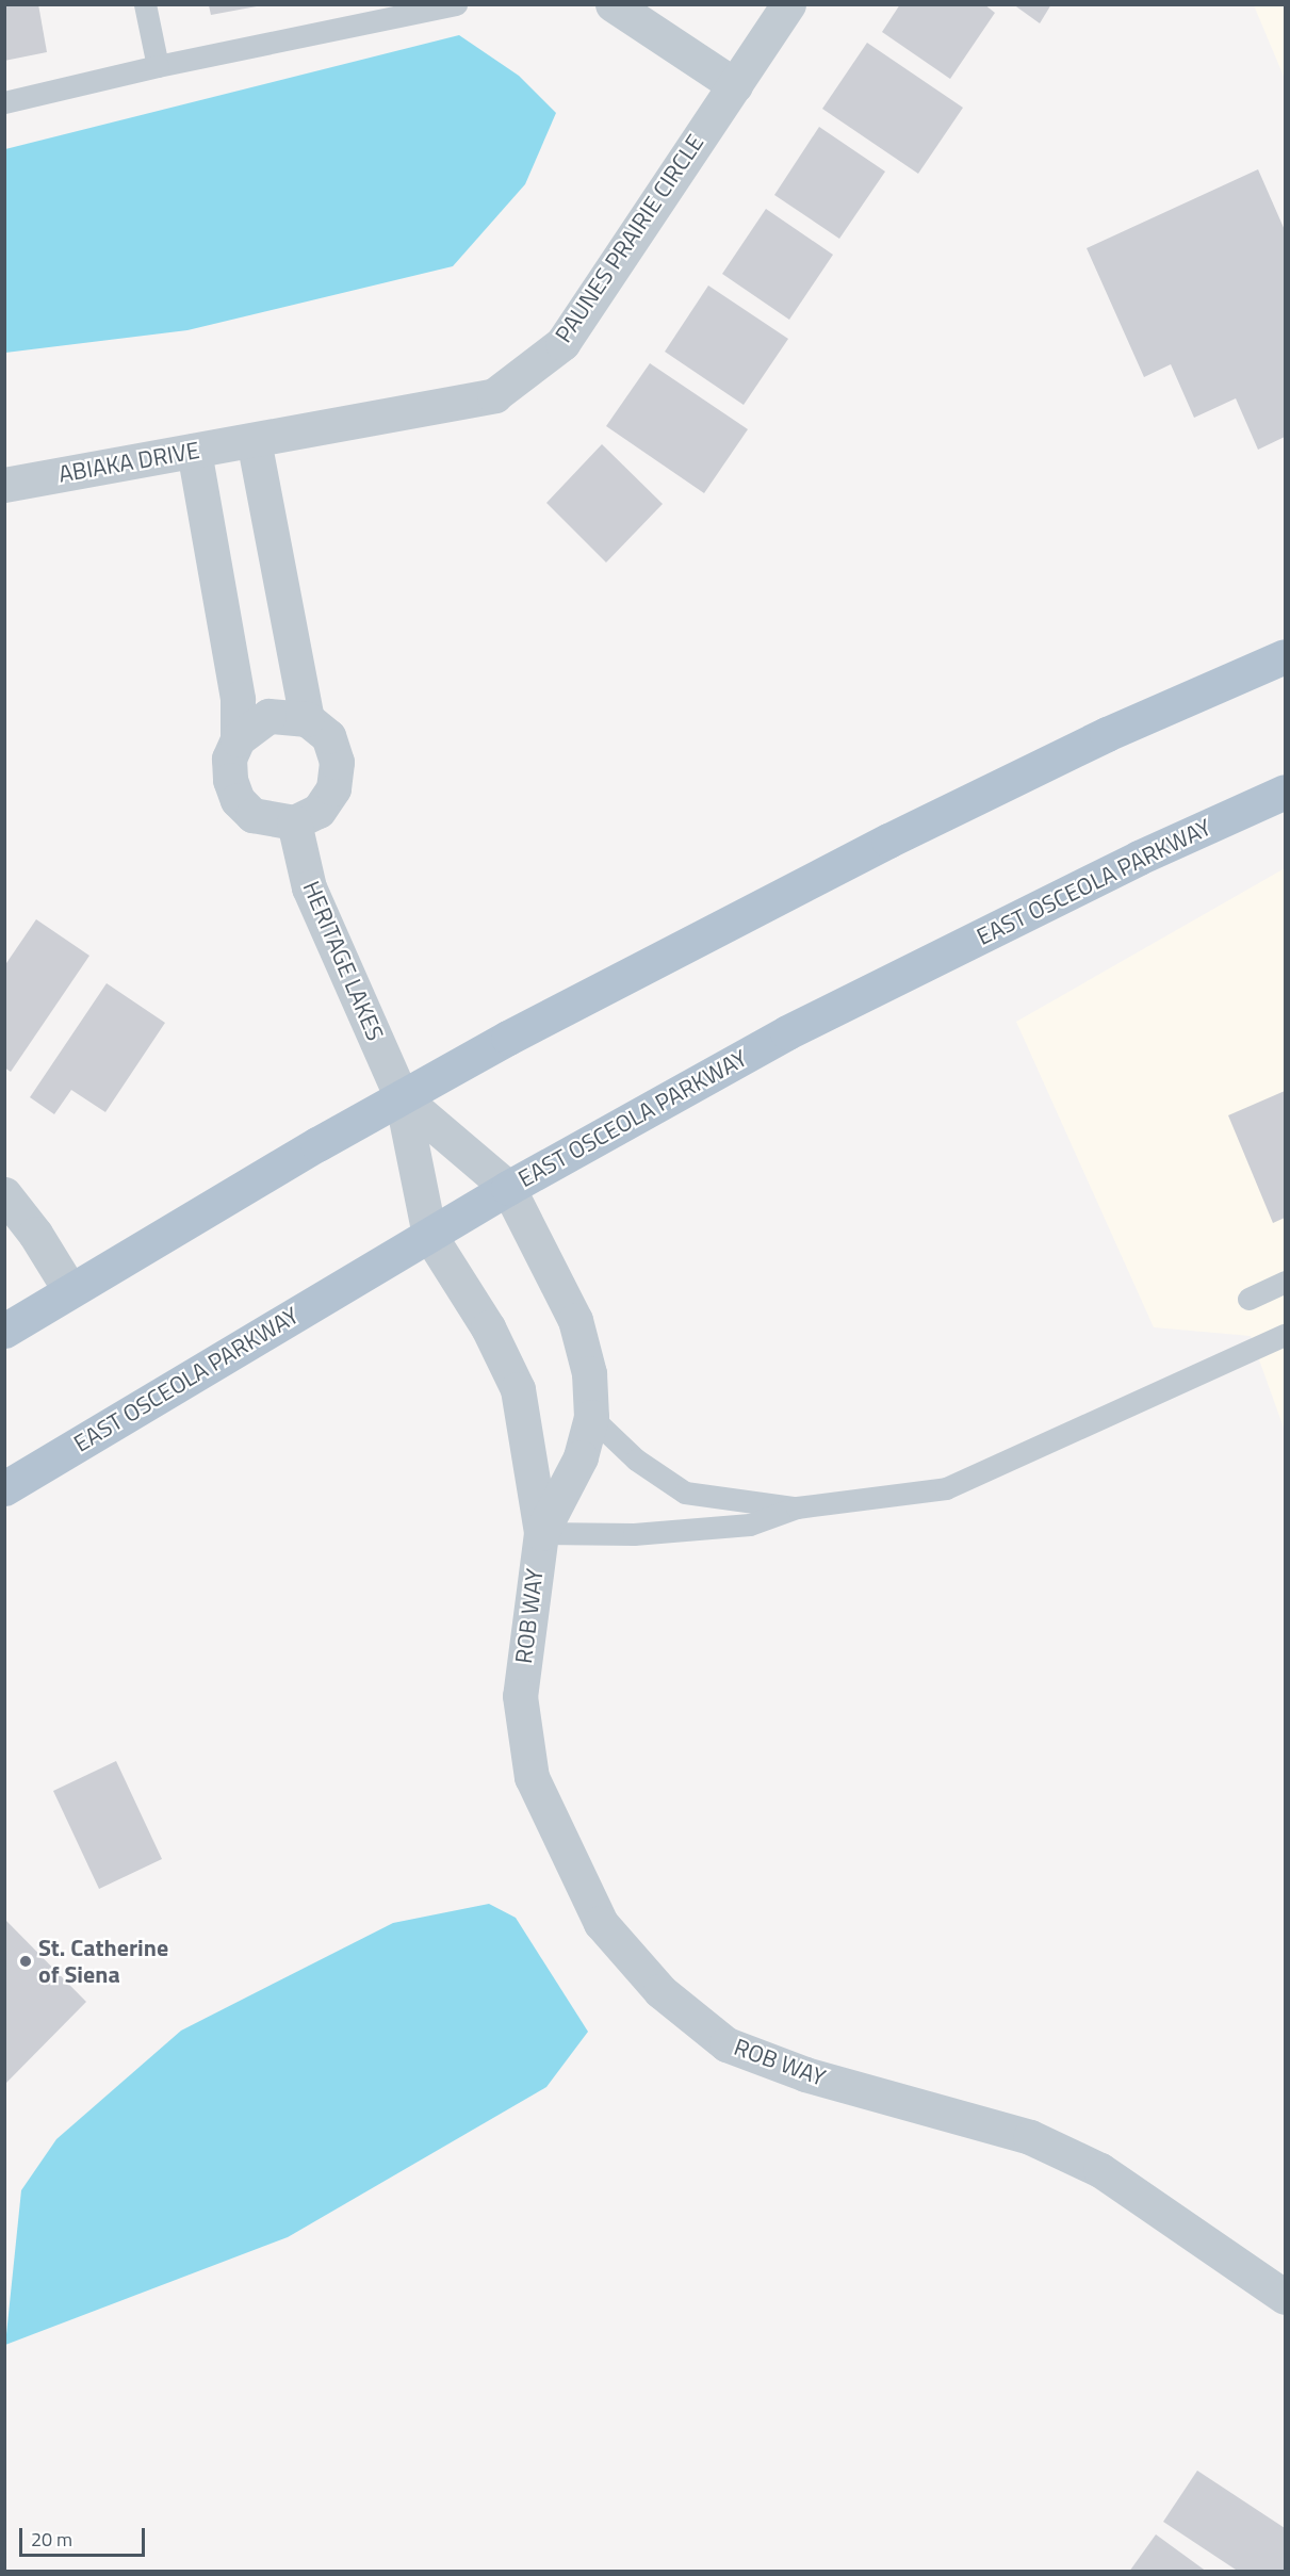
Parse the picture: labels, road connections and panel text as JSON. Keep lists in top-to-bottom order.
{
  "streets": {
    "main road": ["EAST OSCEOLA PARKWAY"],
    "street": [
      "PAUNES PRAIRIE CIRCLE",
      "ABIAKA DRIVE",
      "HERITAGE LAKES",
      "ROB WAY"
    ]
  },
  "crossings": [
    ["PAUNES PRAIRIE CIRCLE", "ABIAKA DRIVE"],
    ["EAST OSCEOLA PARKWAY", "ROB WAY"],
    ["HERITAGE LAKES", "ROB WAY"]
  ],
  "places": ["St. Catherine of Siena"],
  "scale_bar": "20 m"
}
